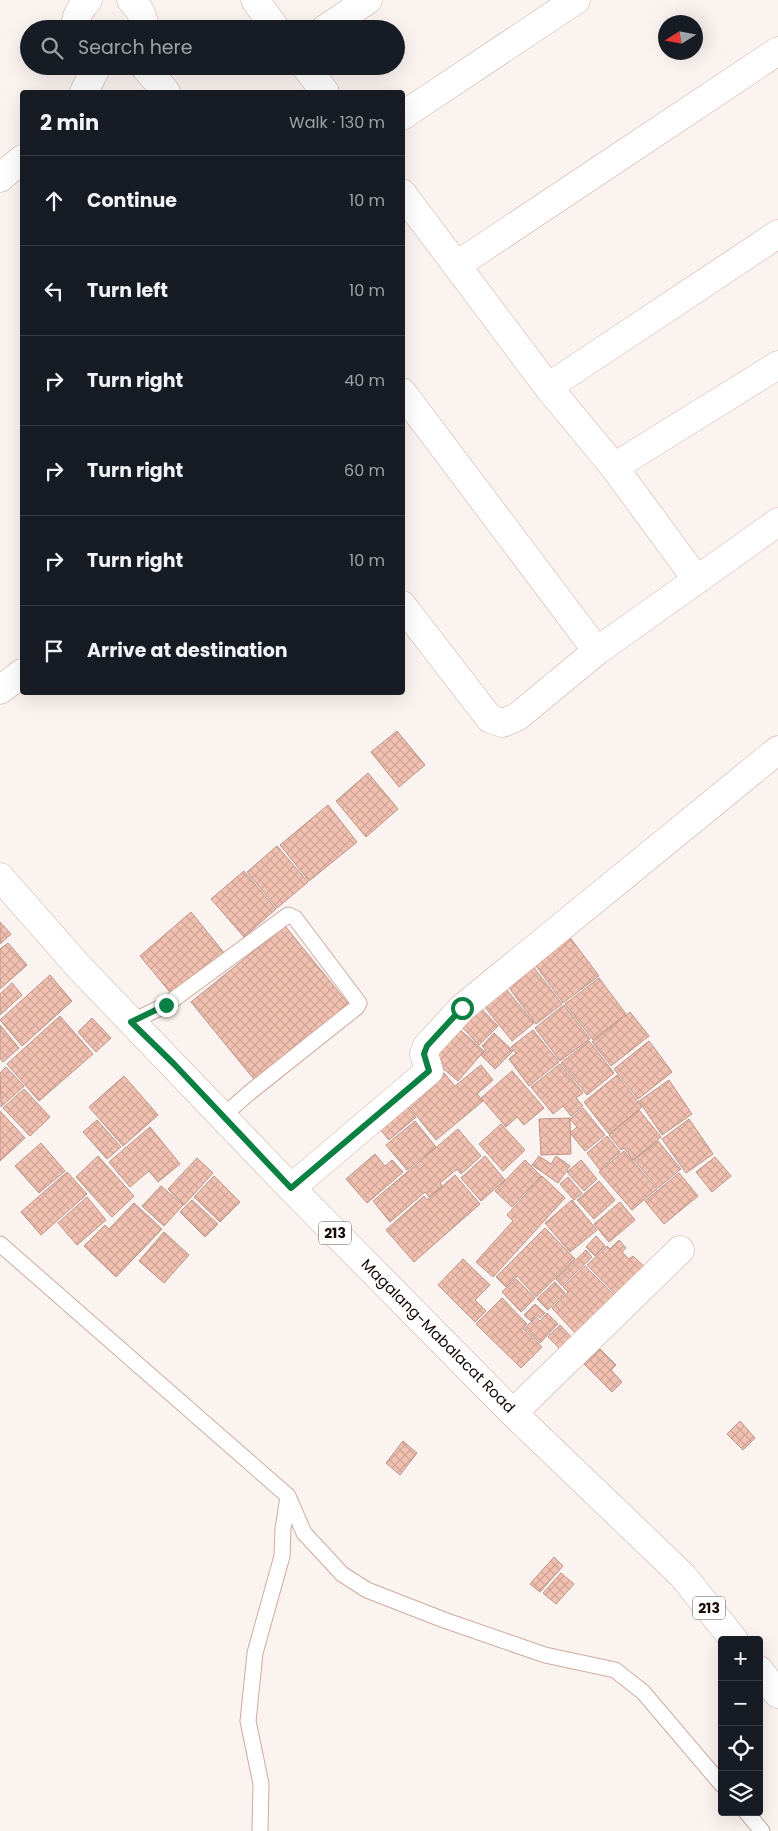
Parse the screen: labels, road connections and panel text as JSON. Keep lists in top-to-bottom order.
{
  "streets": {
    "street": ["213", "Magalang-Mabalacat Road"]
  },
  "north": "left",
  "page": {
    "search": "Search here",
    "heading": ["2 min", "Walk · 130 m"],
    "list": [
      ["Continue", "10 m"],
      ["Turn left", "10 m"],
      ["Turn right", "40 m"],
      ["Turn right", "60 m"],
      ["Turn right", "10 m"],
      "Arrive at destination"
    ],
    "map_buttons": ["+", "−"]
  }
}
